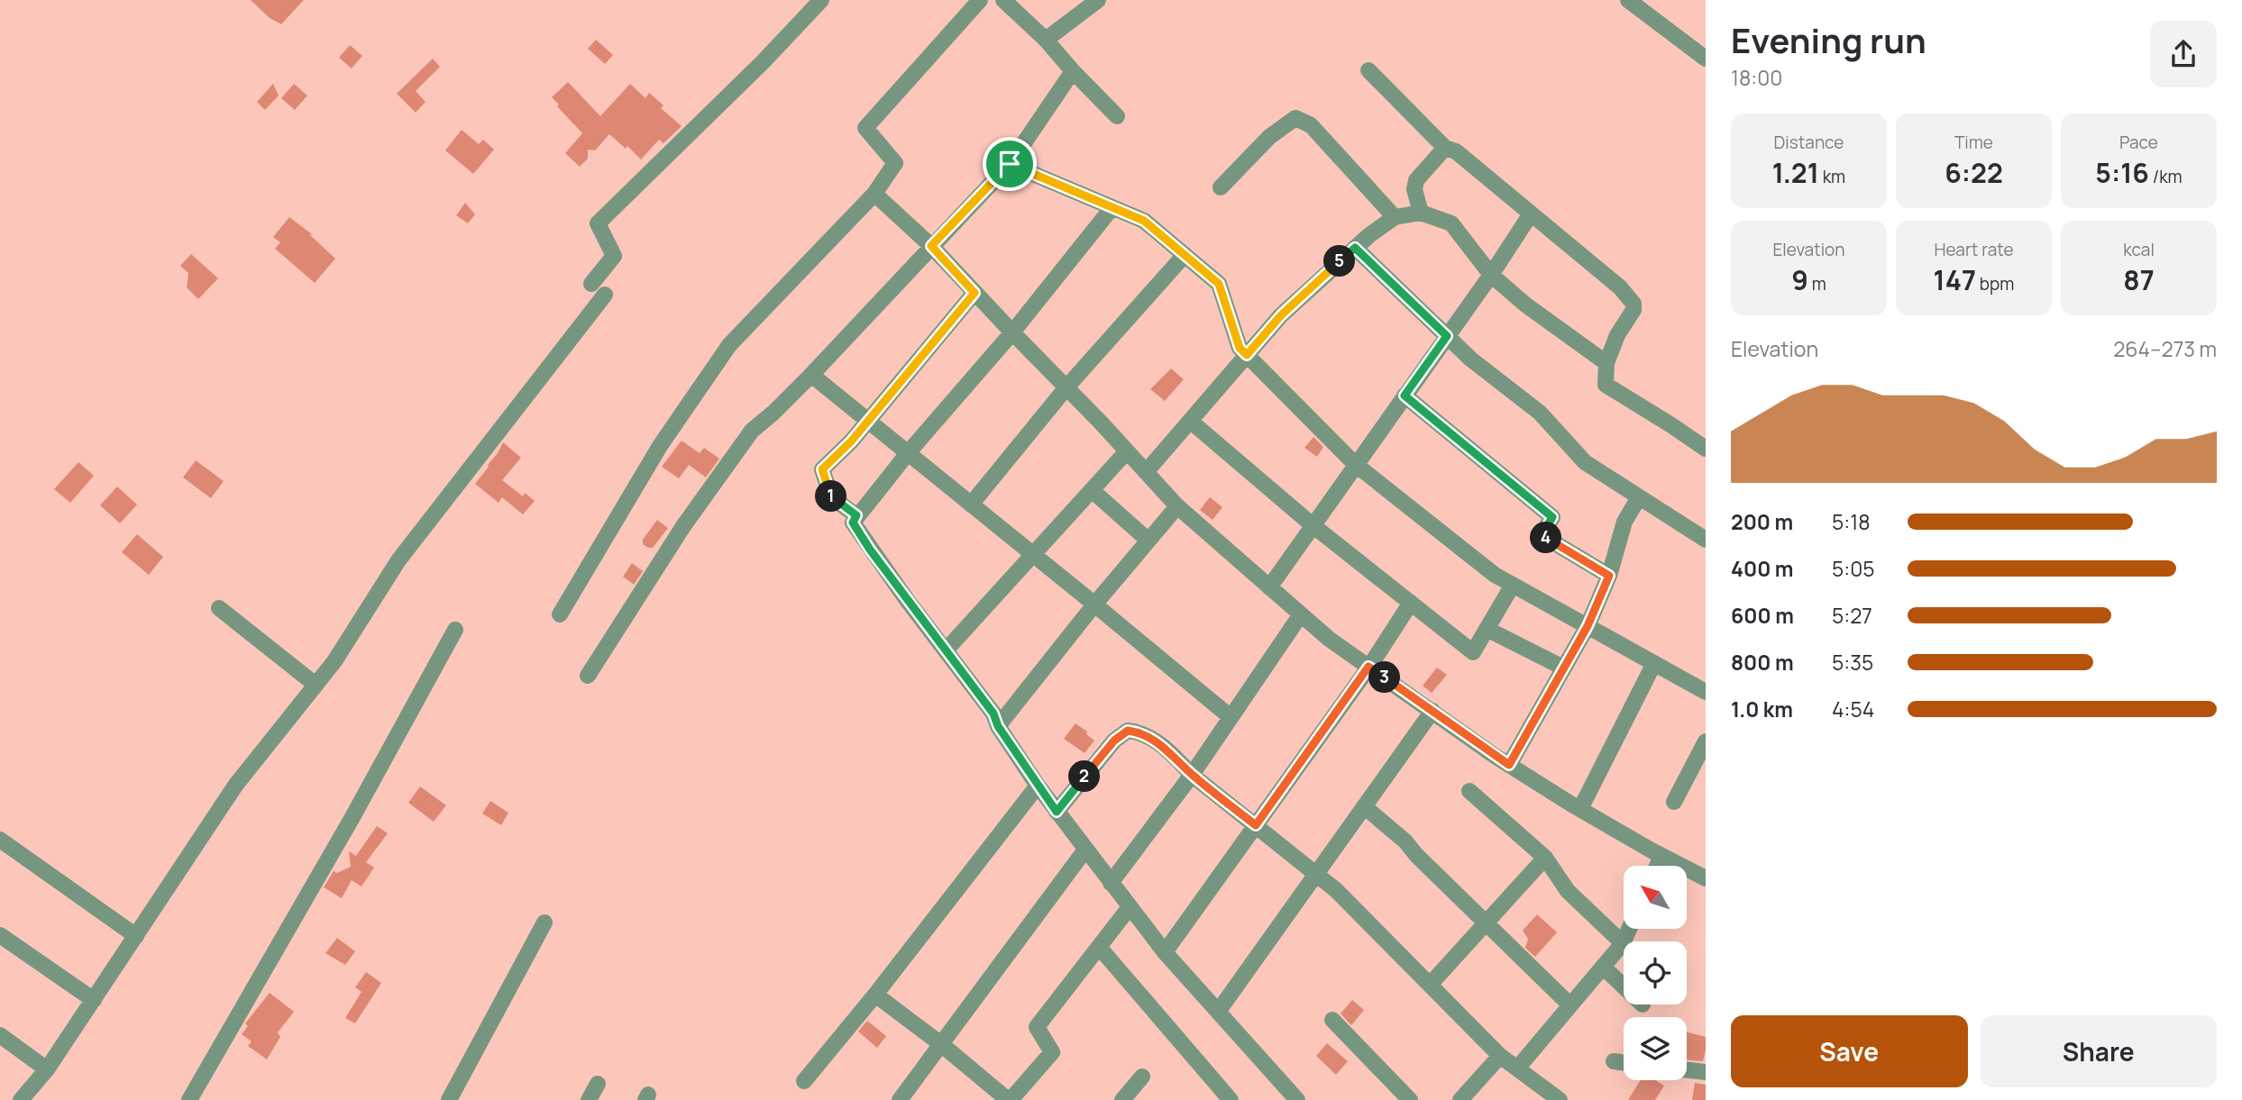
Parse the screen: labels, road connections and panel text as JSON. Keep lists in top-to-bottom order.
{
  "north": "top left",
  "page": {
    "heading": ["Evening run", "18:00"],
    "stats": [
      ["Distance", "1.21 km"],
      ["Time", "6:22"],
      ["Pace", "5:16 /km"],
      ["Elevation", "9 m"],
      ["Heart rate", "147 bpm"],
      ["kcal", "87"]
    ],
    "pins": [
      "5",
      "1",
      "4",
      "3",
      "2"
    ],
    "chart": ["Elevation", "264–273 m"],
    "list": [
      {
        "name": "200 m",
        "note": "5:18"
      },
      {
        "name": "400 m",
        "note": "5:05"
      },
      {
        "name": "600 m",
        "note": "5:27"
      },
      {
        "name": "800 m",
        "note": "5:35"
      },
      {
        "name": "1.0 km",
        "note": "4:54"
      }
    ],
    "buttons": ["Save", "Share"]
  }
}
